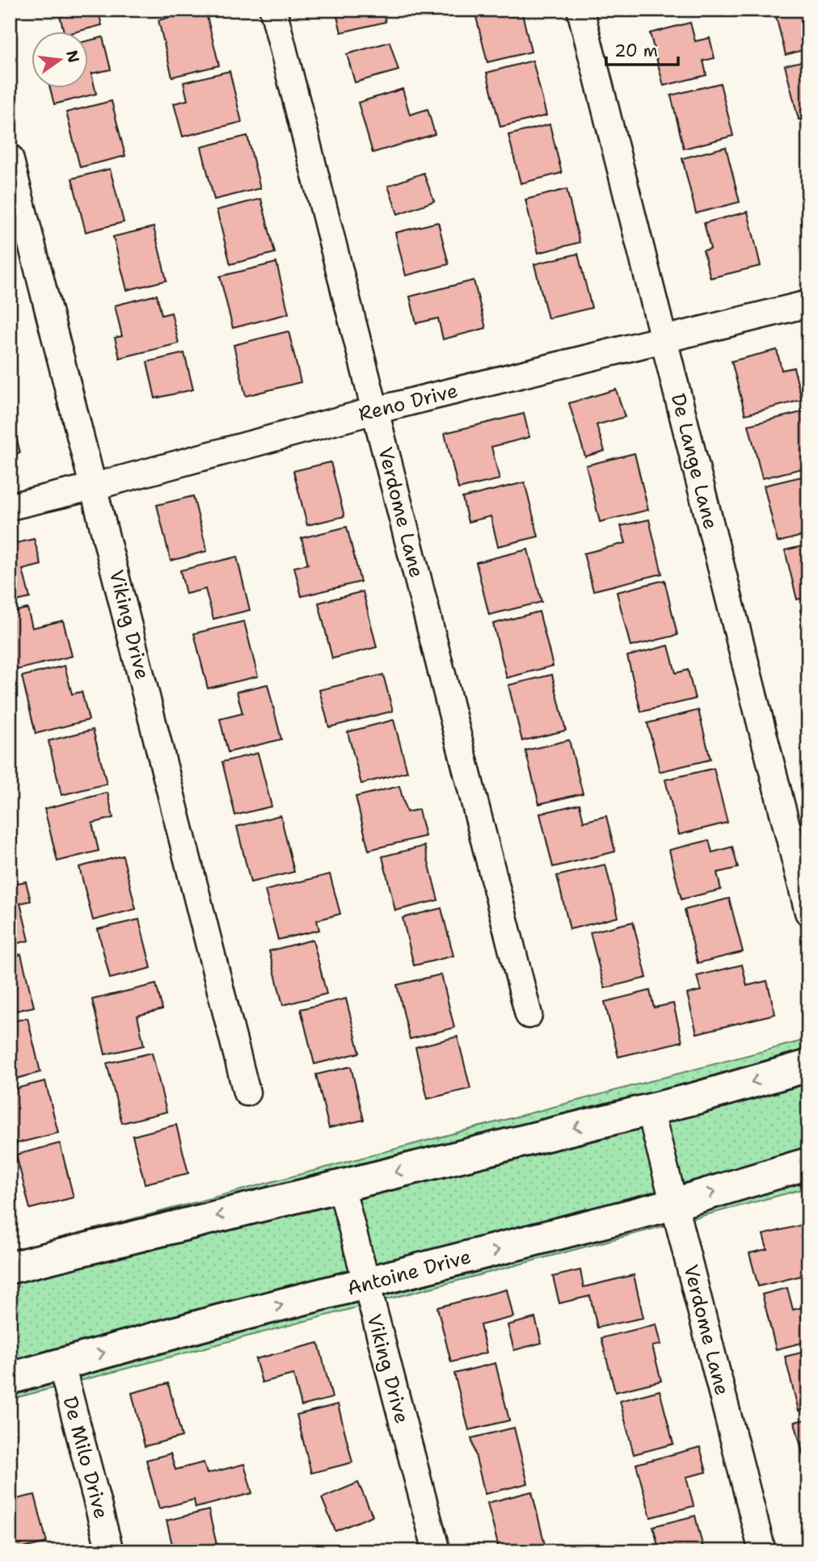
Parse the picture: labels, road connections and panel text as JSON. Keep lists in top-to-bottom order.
{
  "streets": {
    "main road": ["Antoine Drive"],
    "street": [
      "Reno Drive",
      "De Lange Lane",
      "Verdome Lane",
      "Viking Drive",
      "De Milo Drive"
    ]
  },
  "crossings": [
    ["Reno Drive", "De Lange Lane"],
    ["Reno Drive", "Verdome Lane"],
    ["Reno Drive", "Viking Drive"],
    ["Verdome Lane", "Antoine Drive"],
    ["Viking Drive", "Antoine Drive"],
    ["Antoine Drive", "De Milo Drive"]
  ],
  "scale_bar": "20 m",
  "north": "right"
}
